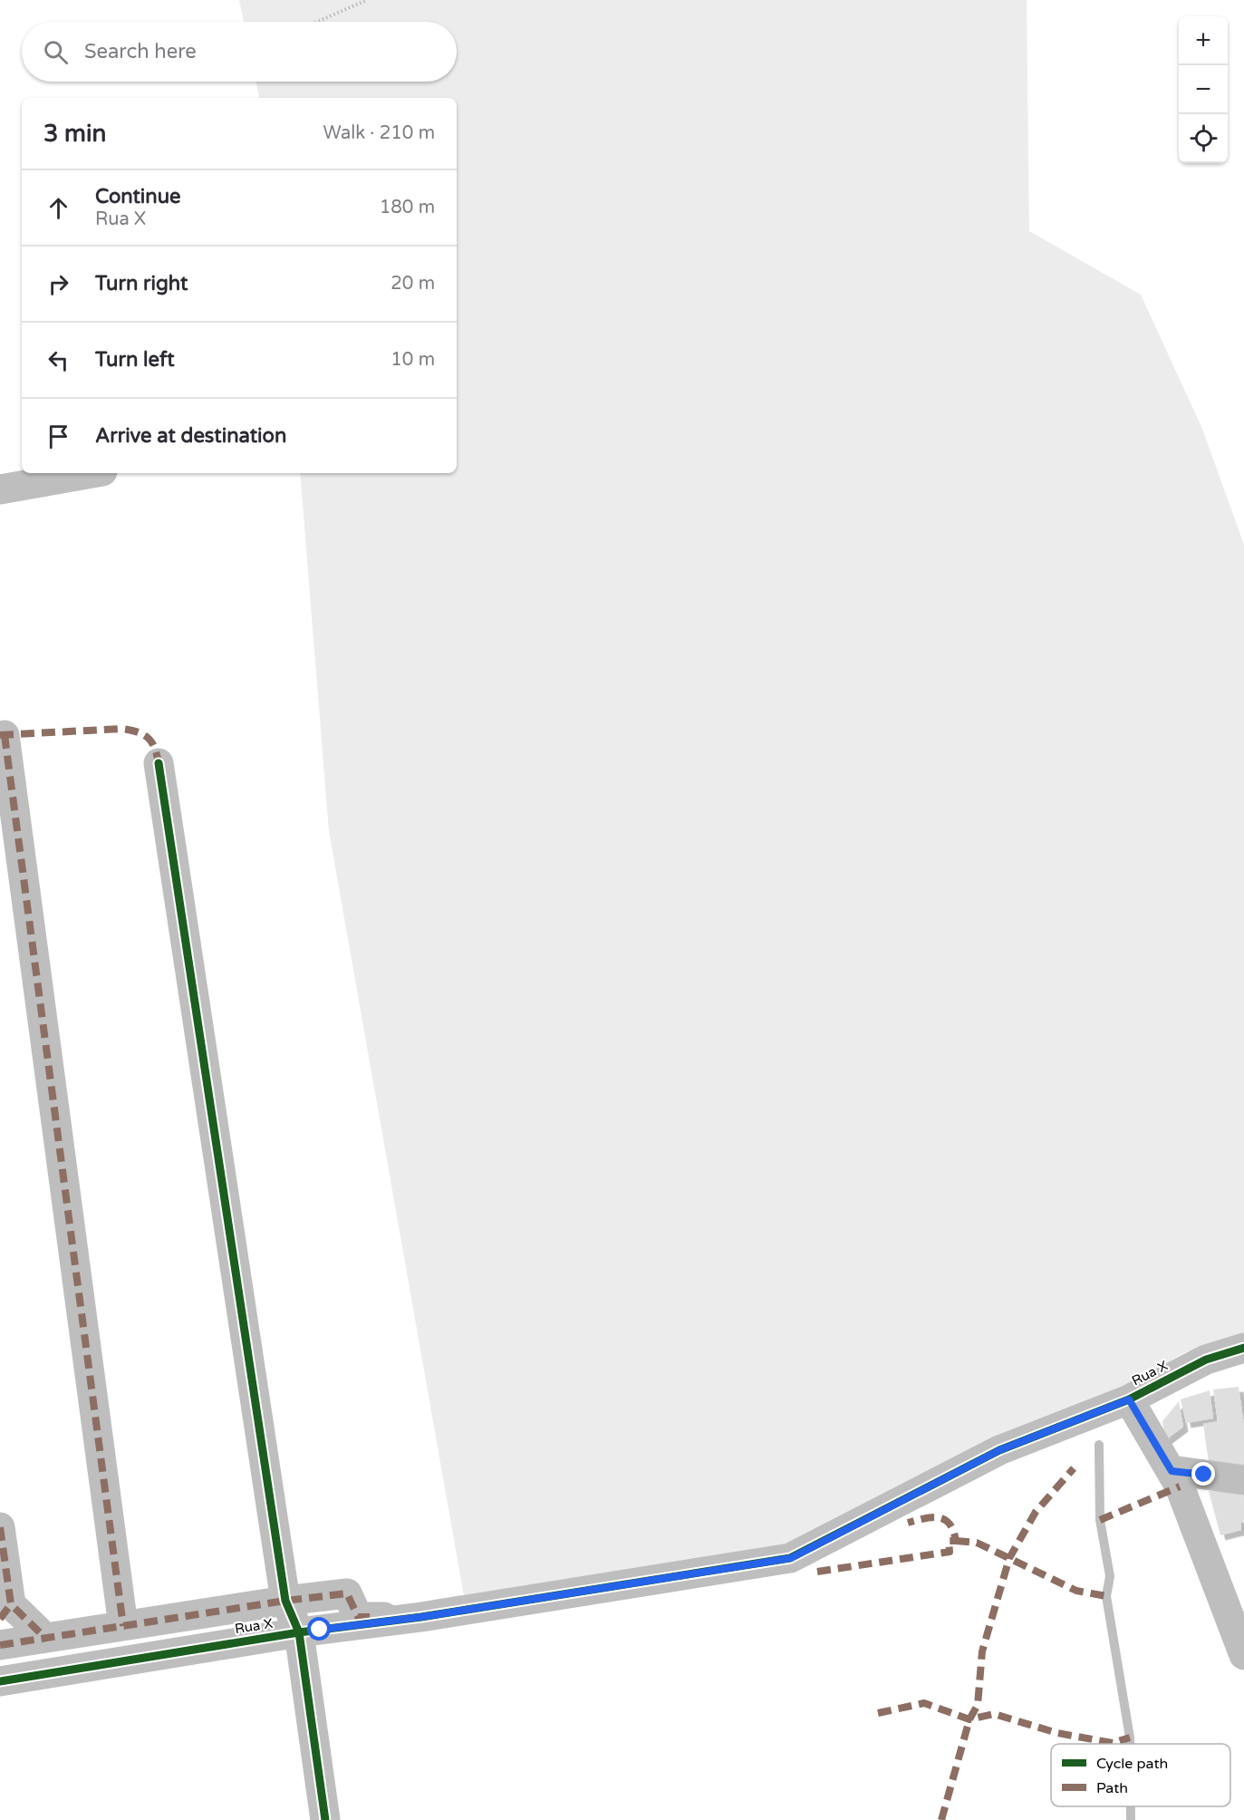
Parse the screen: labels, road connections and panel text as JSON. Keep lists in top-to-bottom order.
{
  "streets": {
    "street": ["Rua X"]
  },
  "legend": ["Cycle path", "Path"],
  "page": {
    "map_buttons": ["+", "−"],
    "search": "Search here",
    "heading": ["3 min", "Walk · 210 m"],
    "list": [
      ["Continue", "Rua X", "180 m"],
      ["Turn right", "20 m"],
      ["Turn left", "10 m"],
      "Arrive at destination"
    ]
  }
}
